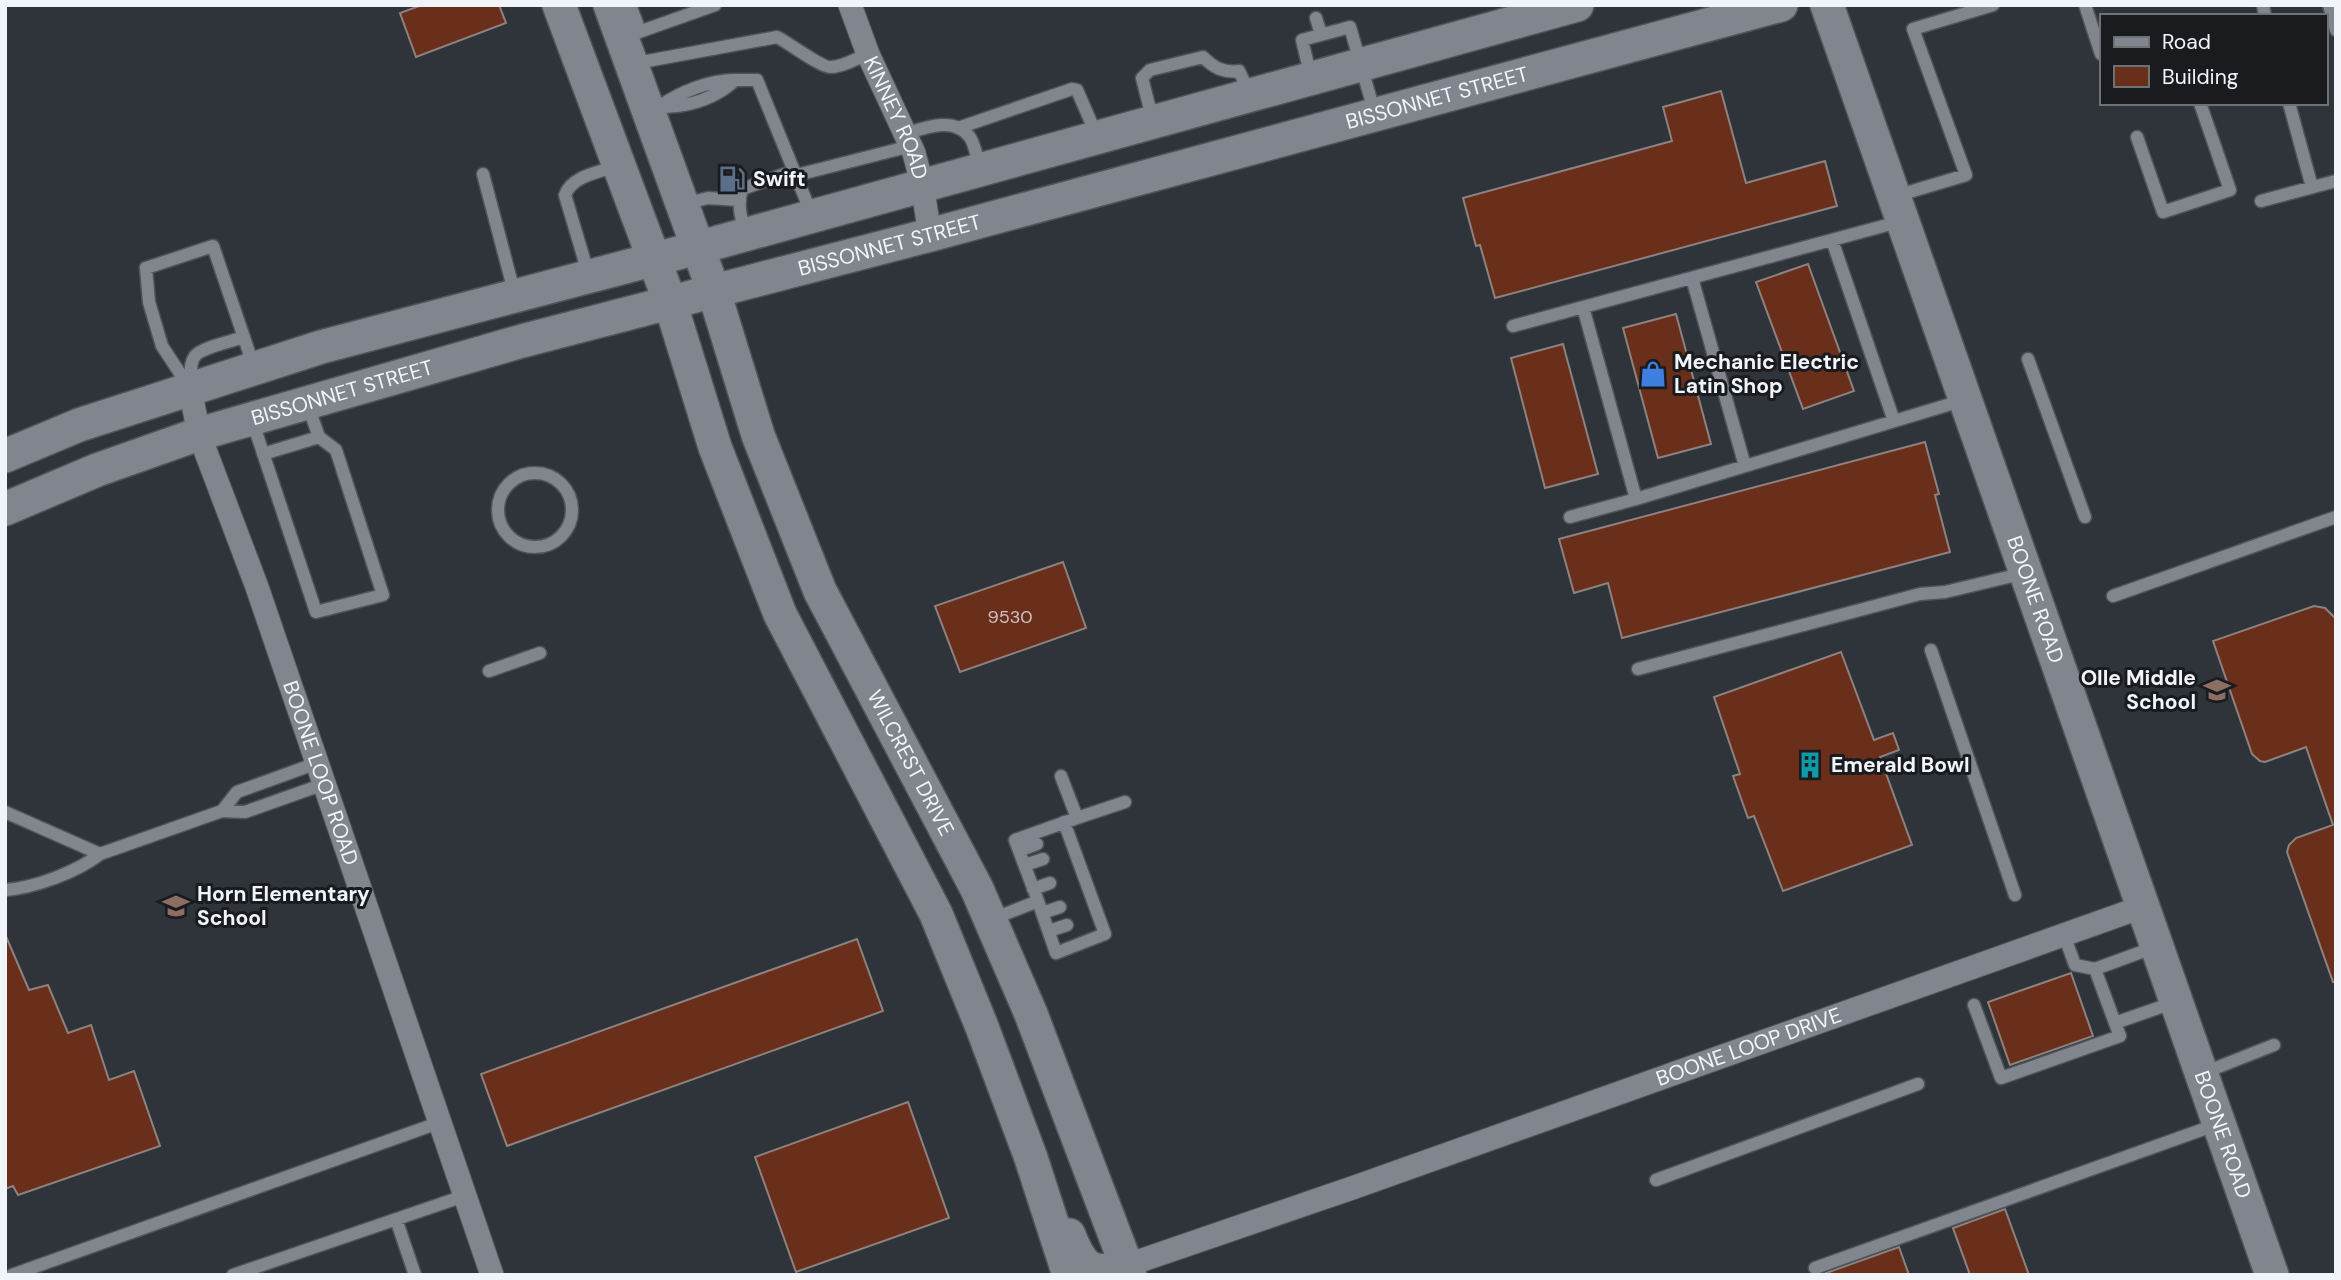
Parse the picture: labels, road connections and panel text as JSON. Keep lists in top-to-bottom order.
{
  "streets": {
    "main road": ["BISSONNET STREET", "BOONE ROAD", "WILCREST DRIVE"],
    "street": ["KINNEY ROAD", "BOONE LOOP ROAD", "BOONE LOOP DRIVE"]
  },
  "crossings": [
    ["BISSONNET STREET", "KINNEY ROAD"],
    ["BISSONNET STREET", "WILCREST DRIVE"],
    ["BISSONNET STREET", "BOONE LOOP ROAD"],
    ["BOONE ROAD", "BOONE LOOP DRIVE"],
    ["WILCREST DRIVE", "BOONE LOOP DRIVE"]
  ],
  "places": {
    "fuel station": ["Swift"],
    "shop": ["Mechanic Electric Latin Shop"],
    "school or university": ["Olle Middle School", "Horn Elementary School"],
    "building": ["Emerald Bowl"]
  },
  "house_numbers": ["9530"],
  "legend": ["Road", "Building"]
}
